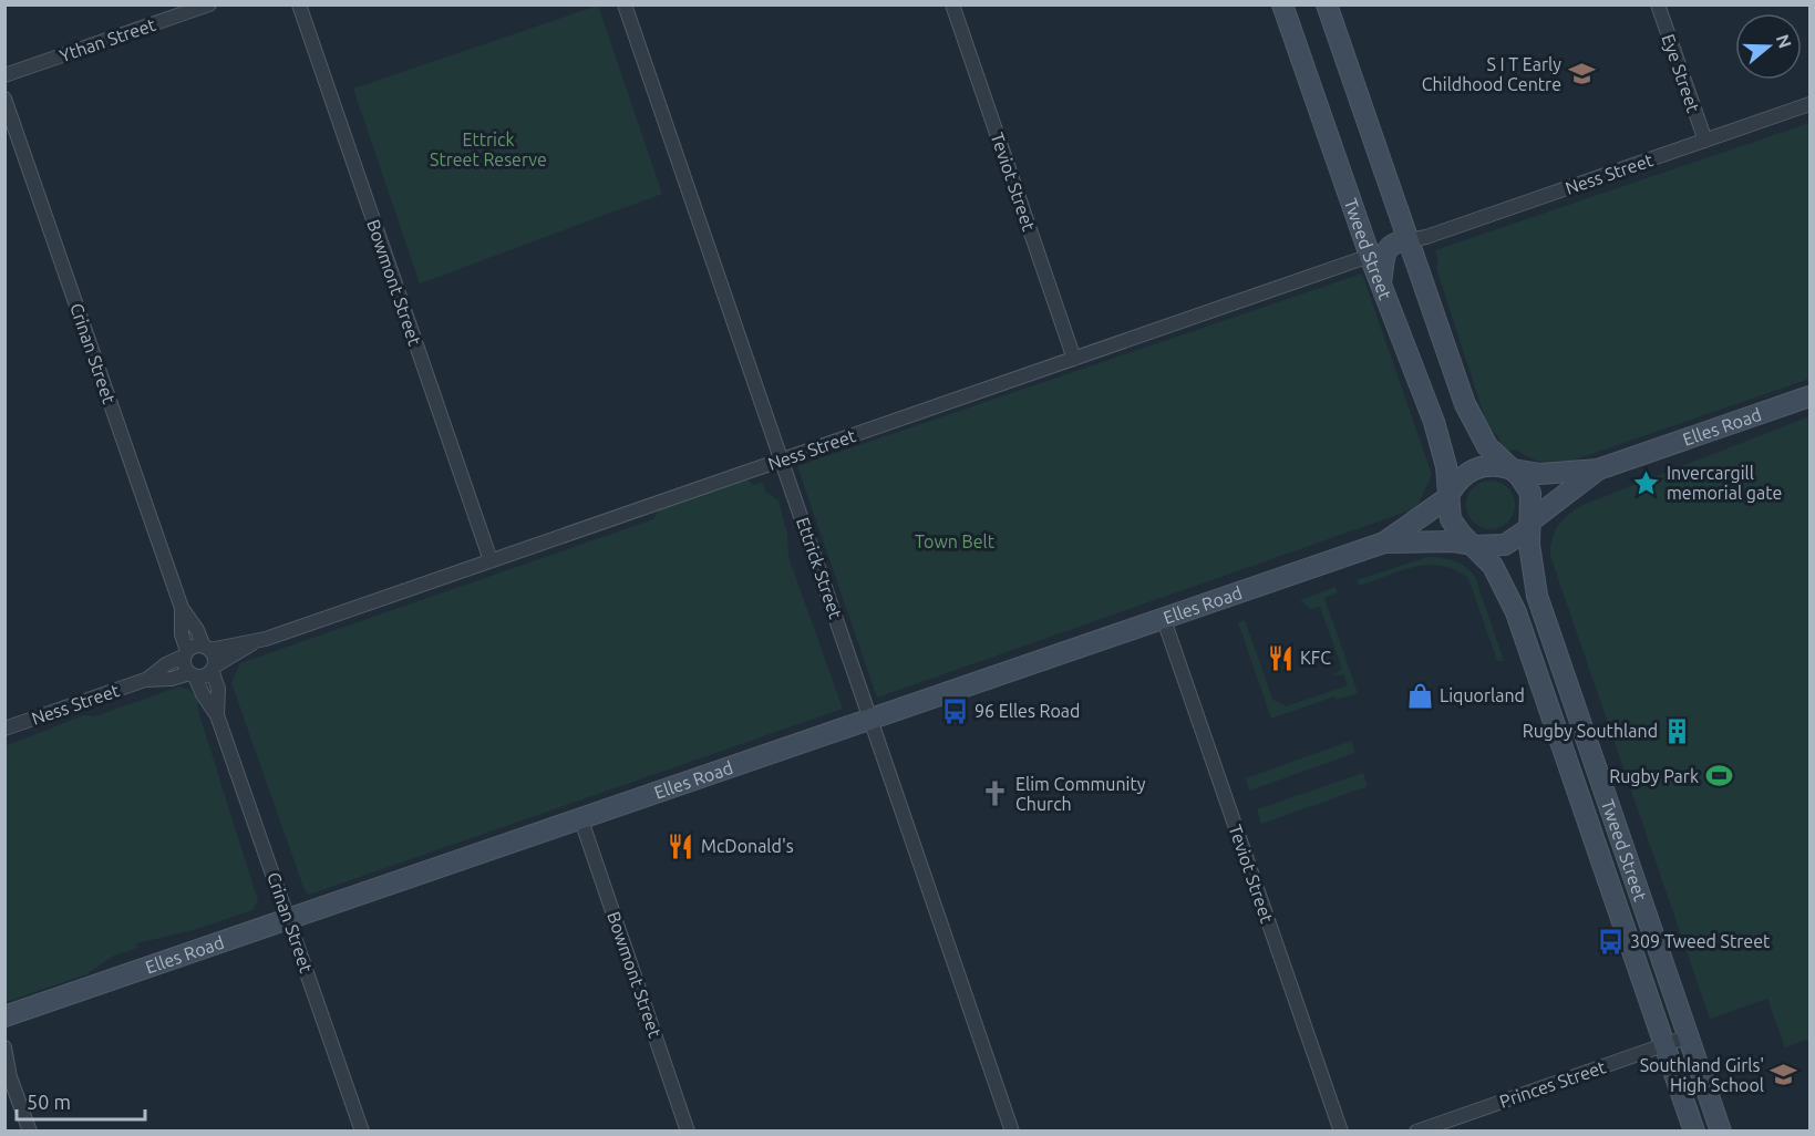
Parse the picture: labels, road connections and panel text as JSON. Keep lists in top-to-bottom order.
{
  "streets": {
    "main road": ["Tweed Street", "Elles Road"],
    "street": [
      "Ythan Street",
      "Eye Street",
      "Ness Street",
      "Teviot Street",
      "Bowmont Street",
      "Crinan Street",
      "Ettrick Street",
      "Princes Street"
    ]
  },
  "crossings": [
    ["Eye Street", "Ness Street"],
    ["Ness Street", "Teviot Street"],
    ["Ness Street", "Tweed Street"],
    ["Ness Street", "Bowmont Street"],
    ["Ness Street", "Crinan Street"],
    ["Ness Street", "Ettrick Street"],
    ["Teviot Street", "Elles Road"],
    ["Tweed Street", "Elles Road"],
    ["Tweed Street", "Princes Street"],
    ["Bowmont Street", "Elles Road"],
    ["Crinan Street", "Elles Road"],
    ["Elles Road", "Ettrick Street"]
  ],
  "parks": ["Ettrick Street Reserve", "Town Belt"],
  "places": {
    "school or university": ["S I T Early Childhood Centre", "Southland Girls' High School"],
    "place": ["Invercargill memorial gate"],
    "restaurant": ["KFC", "McDonald's"],
    "shop": ["Liquorland"],
    "bus stop": ["96 Elles Road", "309 Tweed Street"],
    "building": ["Rugby Southland"],
    "sports": ["Rugby Park"],
    "church": ["Elim Community Church"]
  },
  "scale_bar": "50 m",
  "north": "right"
}
